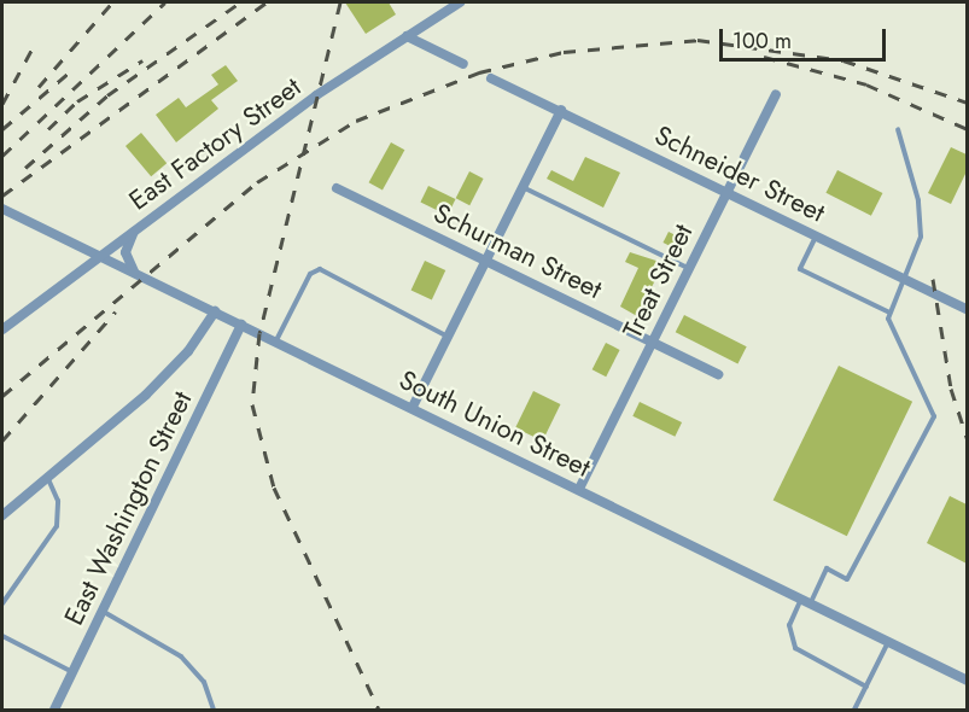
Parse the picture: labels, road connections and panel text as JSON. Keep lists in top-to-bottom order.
{
  "streets": {
    "street": [
      "East Factory Street",
      "Schneider Street",
      "Schurman Street",
      "Treat Street",
      "South Union Street",
      "East Washington Street"
    ]
  },
  "crossings": [
    ["East Factory Street", "South Union Street"],
    ["Schneider Street", "Treat Street"],
    ["Schurman Street", "Treat Street"],
    ["Treat Street", "South Union Street"],
    ["South Union Street", "East Washington Street"]
  ],
  "scale_bar": "100 m"
}
